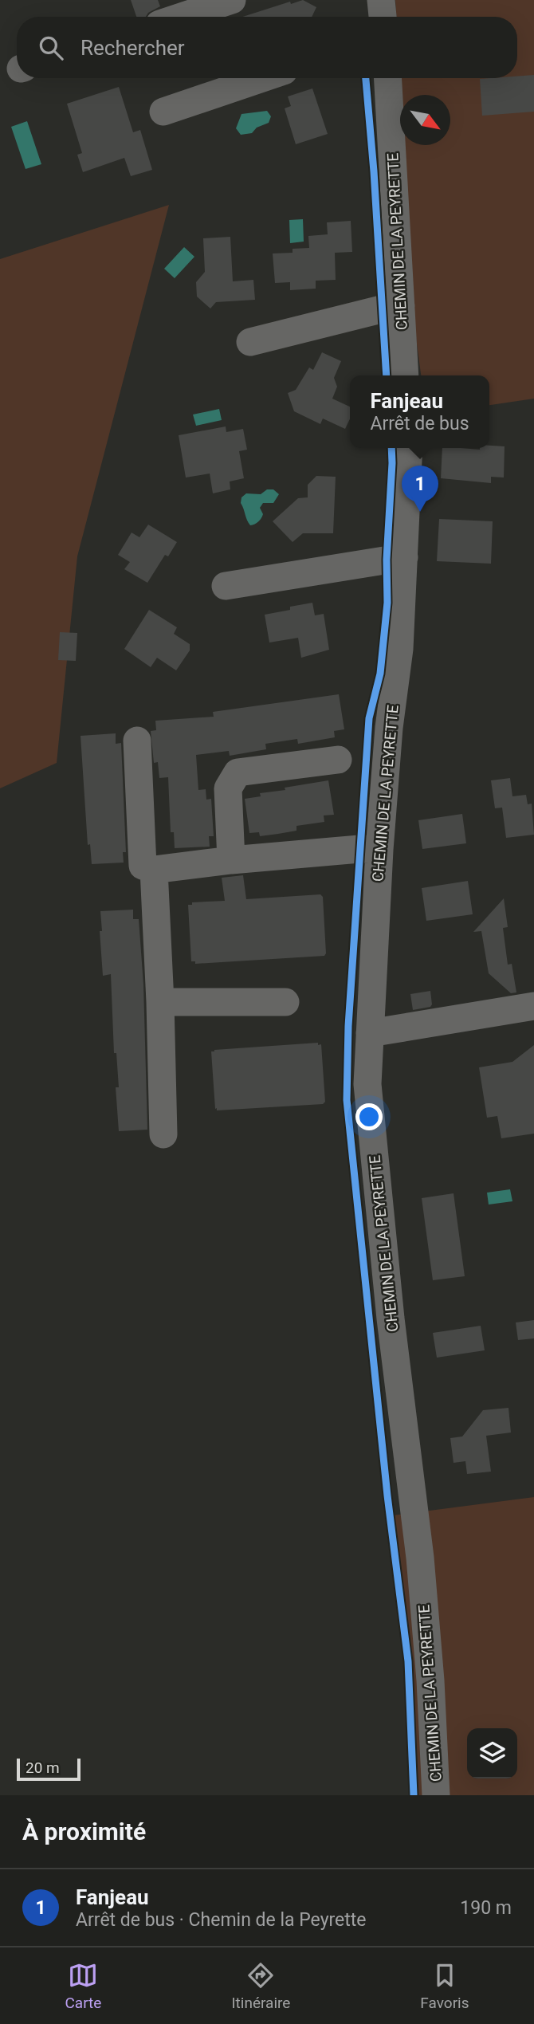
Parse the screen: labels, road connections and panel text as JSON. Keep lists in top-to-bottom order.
{
  "streets": {
    "street": ["CHEMIN DE LA PEYRETTE"]
  },
  "scale_bar": "20 m",
  "north": "bottom right",
  "page": {
    "search": "Rechercher",
    "popup": ["Fanjeau", "Arrêt de bus"],
    "pins": "1",
    "scale": "20 m",
    "heading": "À proximité",
    "list": [
      {
        "mark": "1",
        "name": "Fanjeau",
        "note": "Arrêt de bus · Chemin de la Peyrette",
        "value": "190 m"
      }
    ],
    "nav": ["Carte", "Itinéraire", "Favoris"]
  }
}
